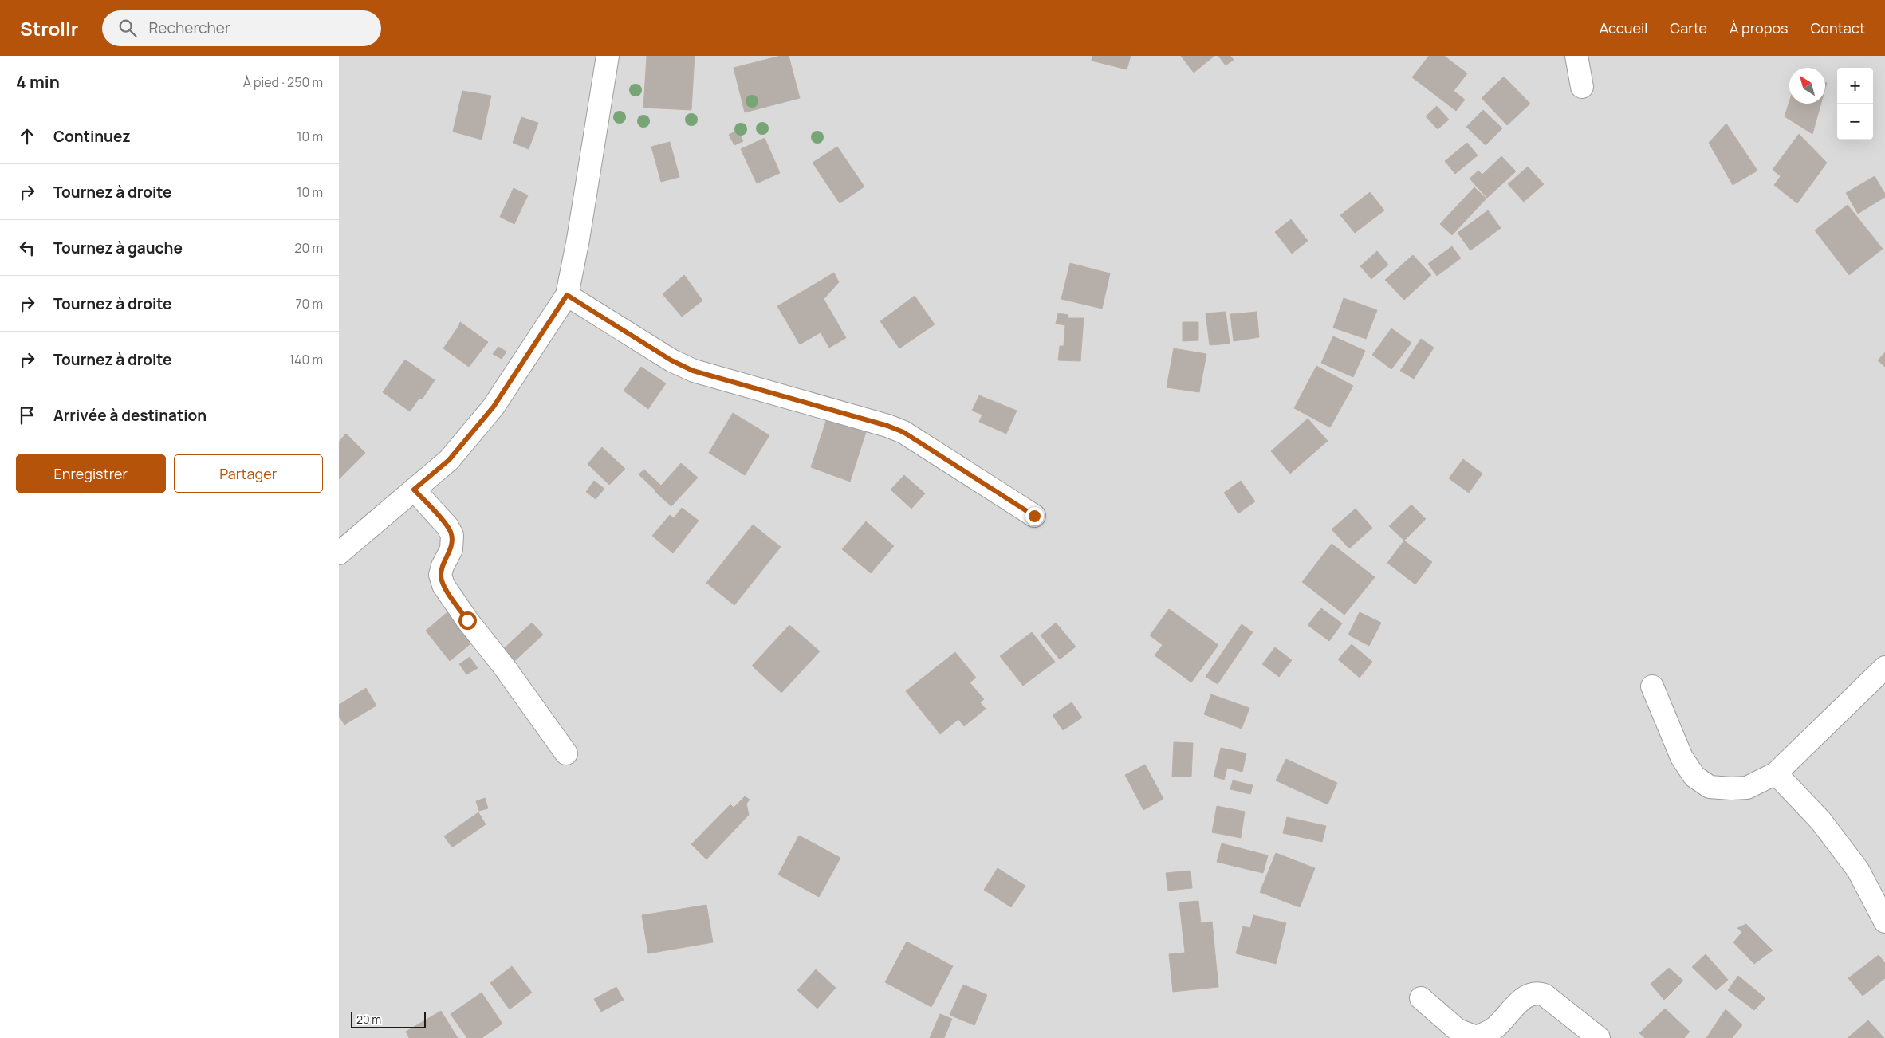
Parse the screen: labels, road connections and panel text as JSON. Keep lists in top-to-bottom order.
{
  "scale_bar": "20 m",
  "north": "top left",
  "page": {
    "header": "Strollr",
    "search": "Rechercher",
    "nav": [
      "Accueil",
      "Carte",
      "À propos",
      "Contact"
    ],
    "heading": ["4 min", "À pied · 250 m"],
    "map_buttons": ["+", "−"],
    "list": [
      ["Continuez", "10 m"],
      ["Tournez à droite", "10 m"],
      ["Tournez à gauche", "20 m"],
      ["Tournez à droite", "70 m"],
      ["Tournez à droite", "140 m"],
      "Arrivée à destination"
    ],
    "buttons": ["Enregistrer", "Partager"],
    "scale": "20 m"
  }
}
